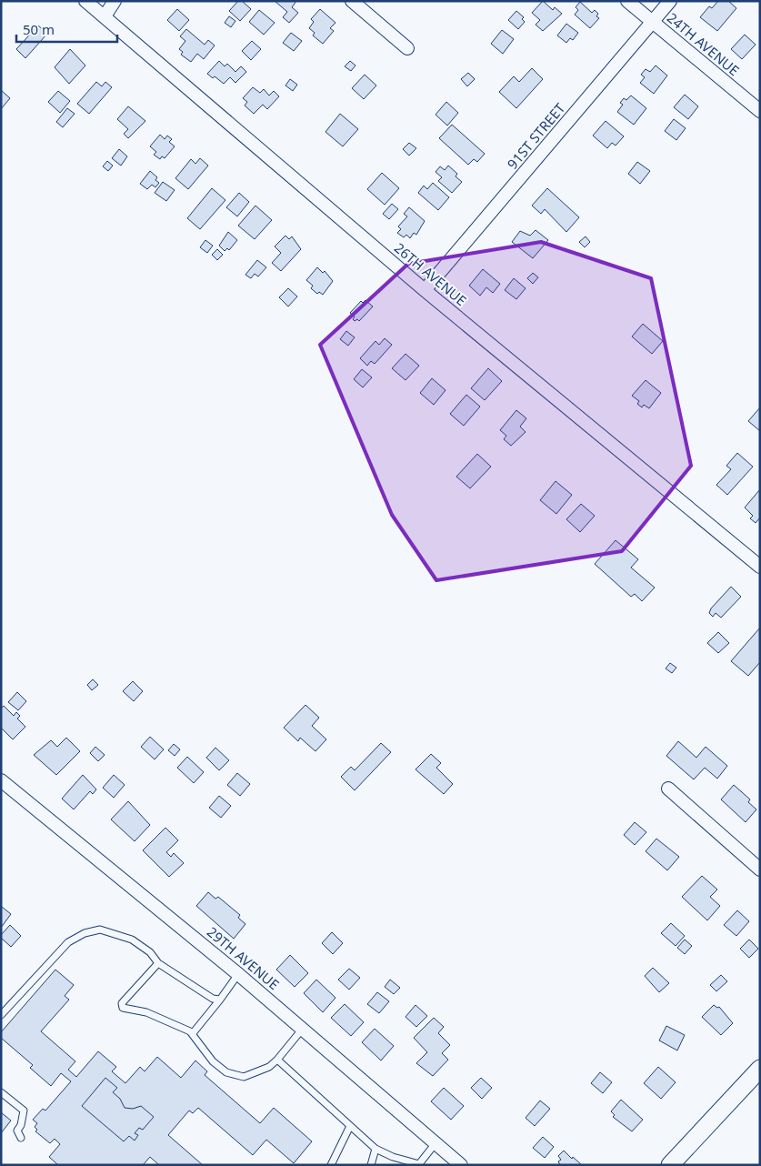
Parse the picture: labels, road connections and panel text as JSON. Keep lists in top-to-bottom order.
{
  "streets": {
    "street": [
      "24TH AVENUE",
      "91ST STREET",
      "26TH AVENUE",
      "29TH AVENUE"
    ]
  },
  "crossings": [
    ["24TH AVENUE", "91ST STREET"],
    ["91ST STREET", "26TH AVENUE"]
  ],
  "scale_bar": "50 m"
}
